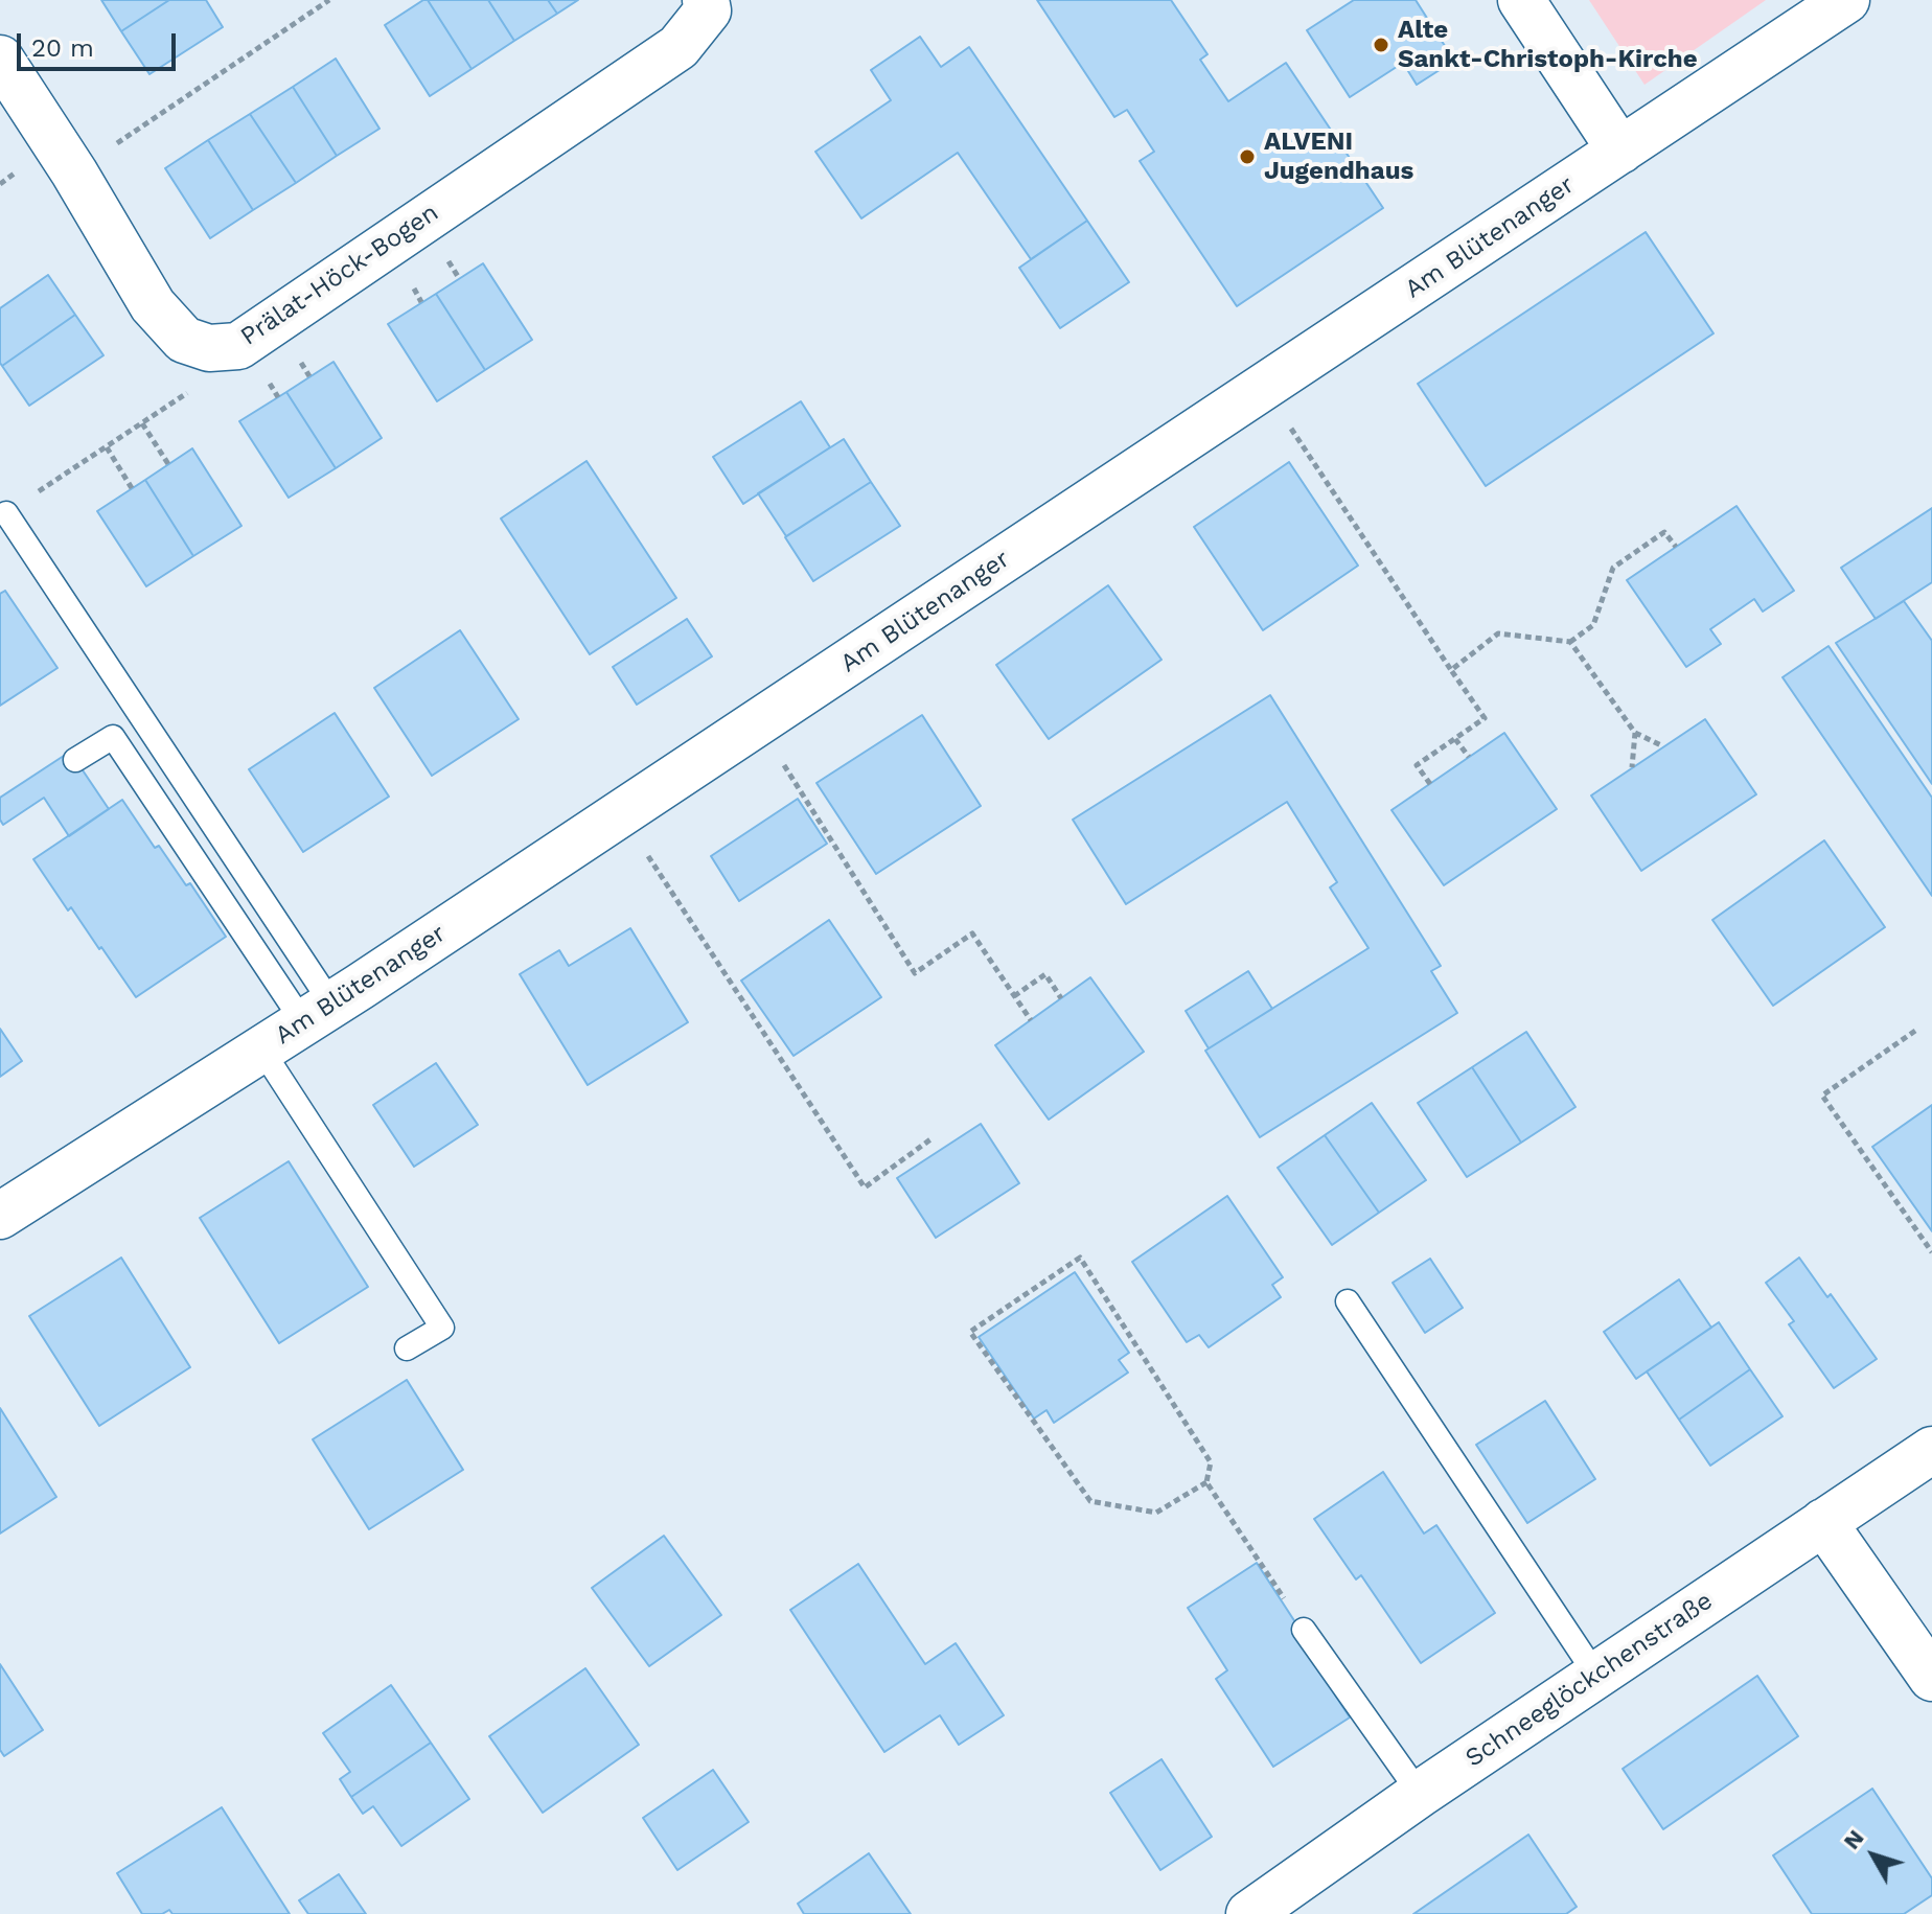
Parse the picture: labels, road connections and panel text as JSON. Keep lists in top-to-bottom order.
{
  "streets": {
    "street": ["Am Blütenanger", "Prälat-Höck-Bogen", "Schneeglöckchenstraße"]
  },
  "places": ["Alte Sankt-Christoph-Kirche", "ALVENI Jugendhaus"],
  "scale_bar": "20 m",
  "north": "top left"
}
